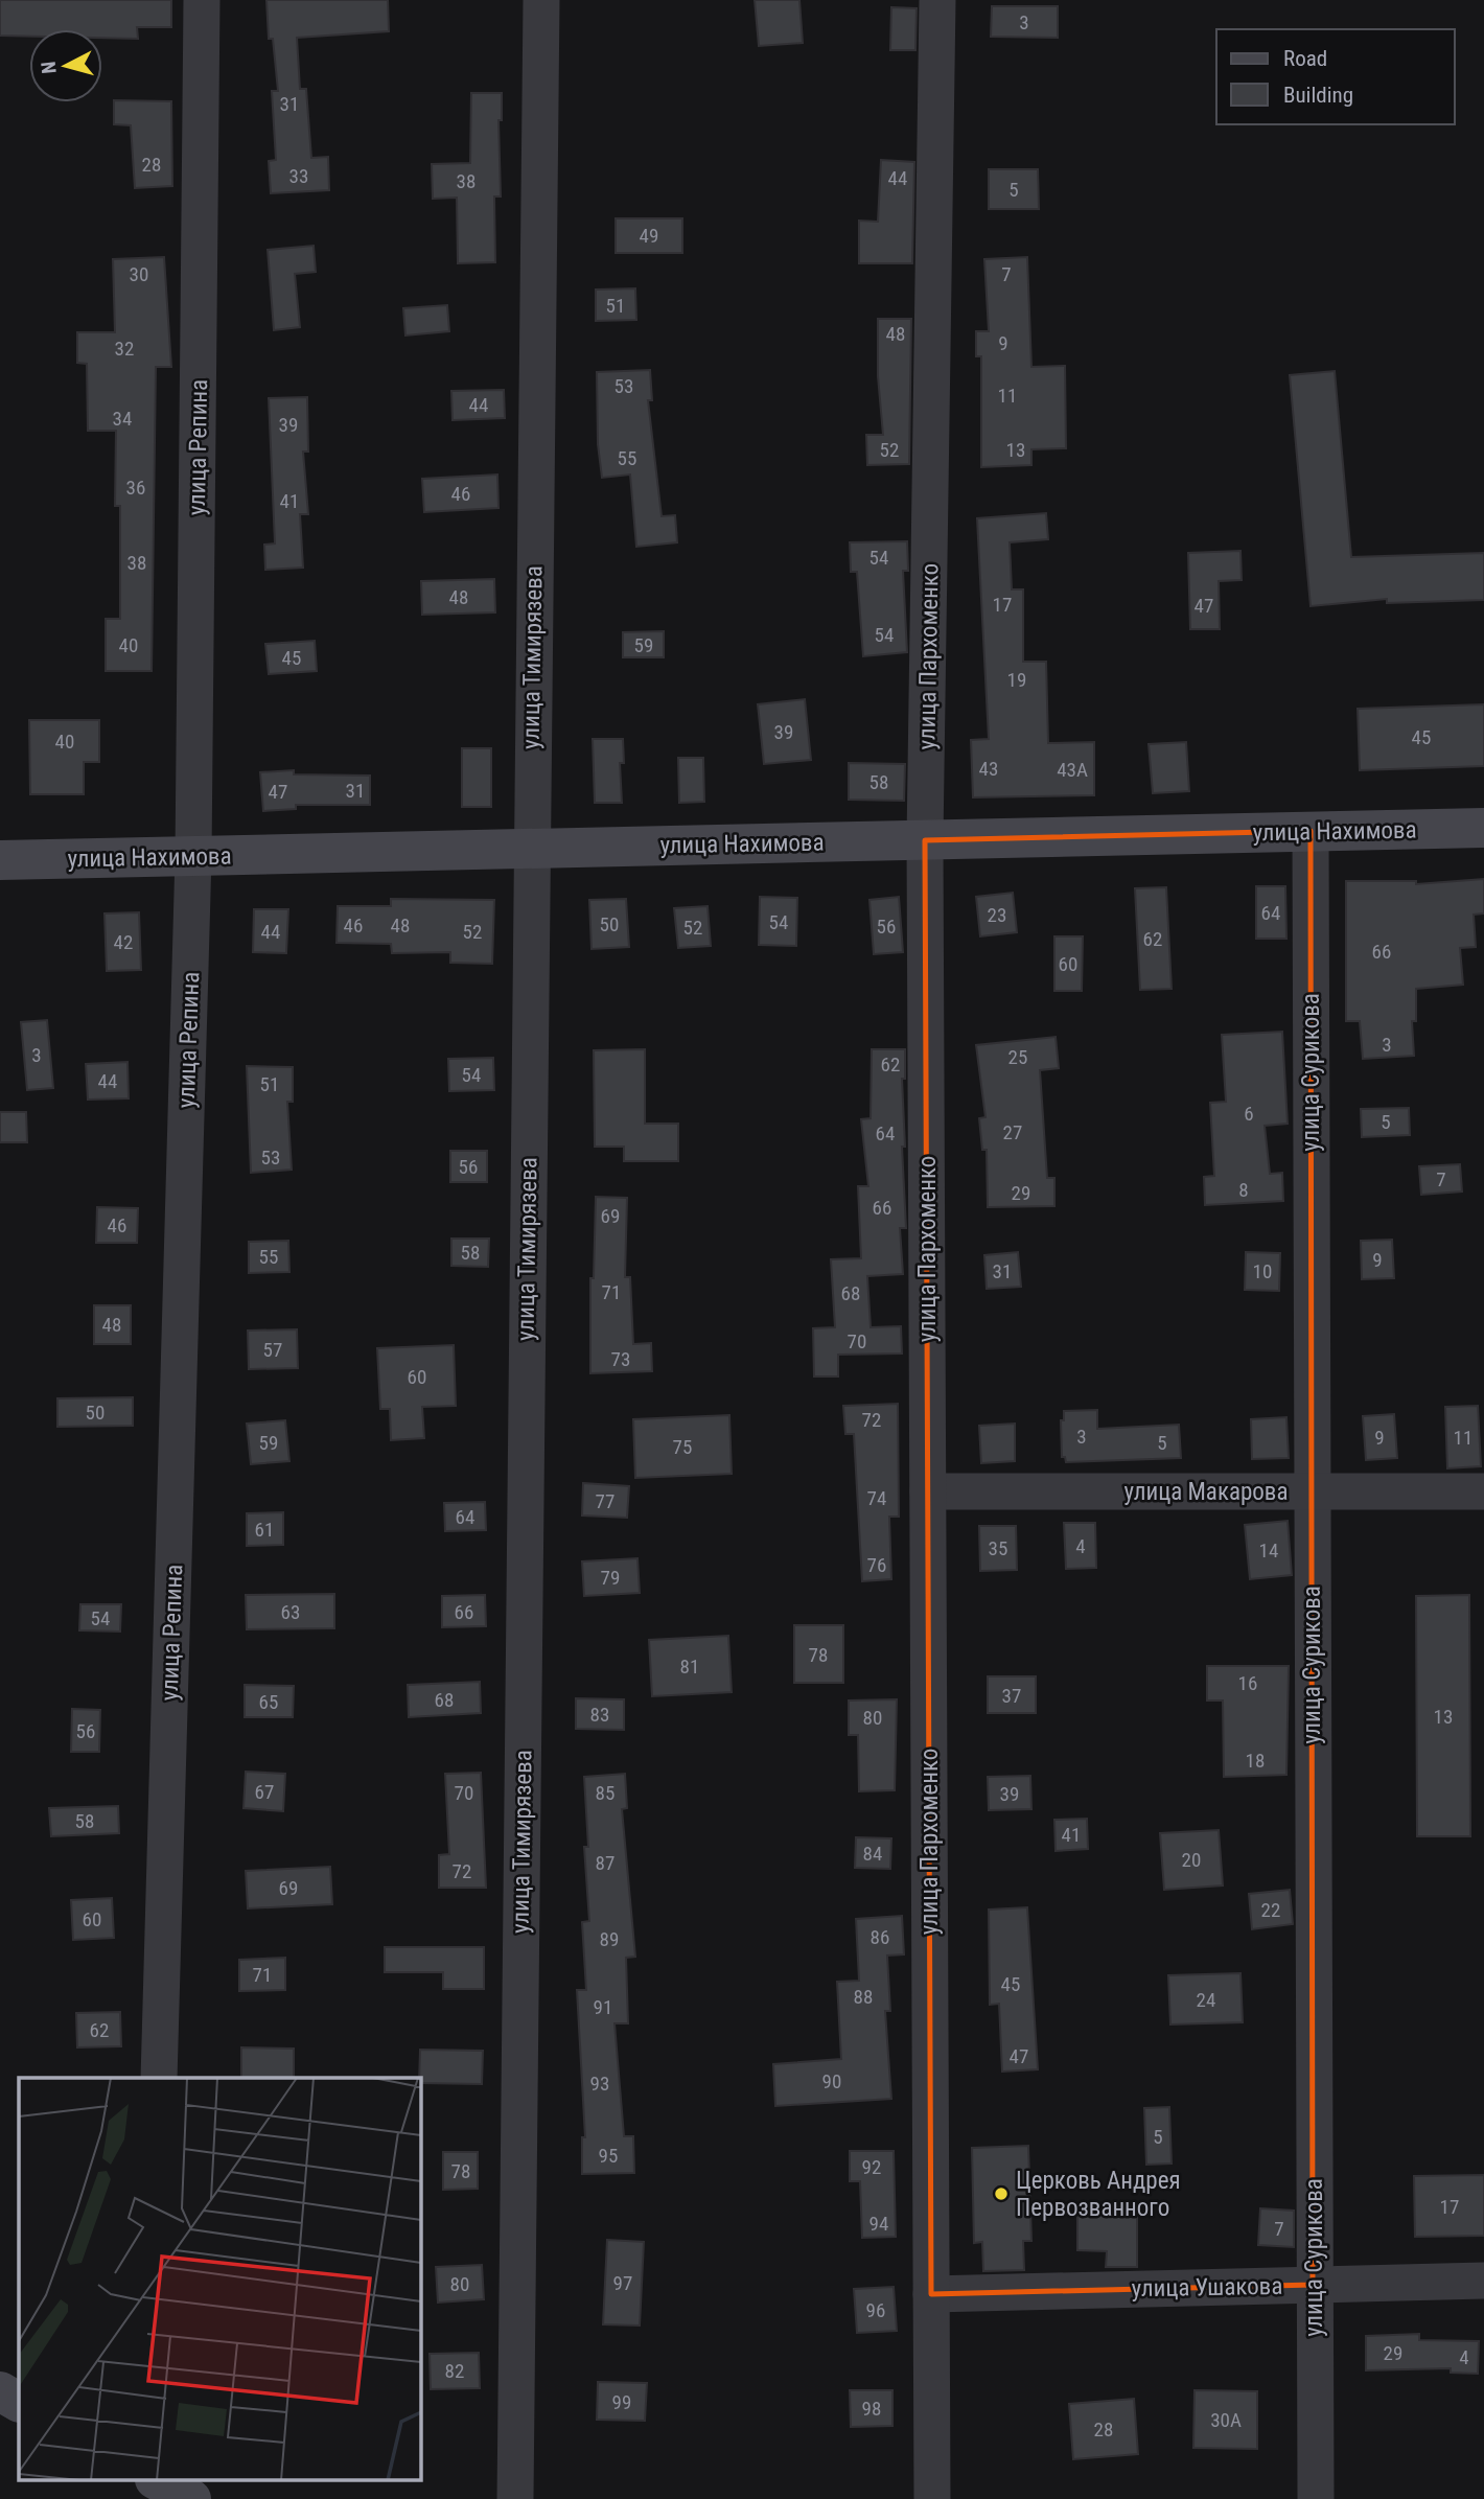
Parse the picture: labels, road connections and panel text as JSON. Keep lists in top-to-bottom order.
{
  "streets": {
    "street": [
      "улица Репина",
      "улица Пархоменко",
      "улица Тимирязева",
      "улица Нахимова",
      "улица Сурикова",
      "улица Макарова",
      "улица Ушакова"
    ]
  },
  "crossings": [
    ["улица Репина", "улица Нахимова"],
    ["улица Пархоменко", "улица Нахимова"],
    ["улица Пархоменко", "улица Макарова"],
    ["улица Пархоменко", "улица Ушакова"],
    ["улица Тимирязева", "улица Нахимова"],
    ["улица Нахимова", "улица Сурикова"],
    ["улица Сурикова", "улица Макарова"],
    ["улица Сурикова", "улица Ушакова"]
  ],
  "places": ["Церковь Андрея Первозванного"],
  "house_numbers": [
    "3",
    "31",
    "28",
    "33",
    "44",
    "38",
    "5",
    "49",
    "30",
    "7",
    "51",
    "48",
    "9",
    "32",
    "53",
    "11",
    "44",
    "34",
    "39",
    "52",
    "13",
    "55",
    "36",
    "46",
    "41",
    "54",
    "38",
    "48",
    "17",
    "47",
    "54",
    "40",
    "59",
    "45",
    "19",
    "39",
    "45",
    "40",
    "43",
    "43А",
    "58",
    "31",
    "47",
    "64",
    "23",
    "54",
    "50",
    "46",
    "48",
    "56",
    "52",
    "44",
    "52",
    "62",
    "42",
    "66",
    "60",
    "3",
    "3",
    "25",
    "62",
    "54",
    "44",
    "51",
    "6",
    "5",
    "27",
    "64",
    "53",
    "56",
    "7",
    "8",
    "29",
    "66",
    "69",
    "46",
    "58",
    "55",
    "9",
    "31",
    "10",
    "71",
    "68",
    "48",
    "70",
    "57",
    "73",
    "60",
    "50",
    "72",
    "3",
    "9",
    "11",
    "59",
    "5",
    "75",
    "74",
    "77",
    "64",
    "61",
    "4",
    "35",
    "14",
    "76",
    "79",
    "63",
    "66",
    "54",
    "78",
    "81",
    "16",
    "37",
    "68",
    "65",
    "83",
    "13",
    "80",
    "56",
    "18",
    "67",
    "70",
    "85",
    "39",
    "58",
    "41",
    "84",
    "20",
    "87",
    "72",
    "69",
    "22",
    "60",
    "86",
    "89",
    "71",
    "45",
    "88",
    "24",
    "91",
    "62",
    "47",
    "90",
    "93",
    "5",
    "95",
    "92",
    "78",
    "17",
    "94",
    "7",
    "97",
    "80",
    "96",
    "29",
    "4",
    "82",
    "99",
    "98",
    "30А",
    "28"
  ],
  "legend": ["Road", "Building"],
  "north": "left"
}
